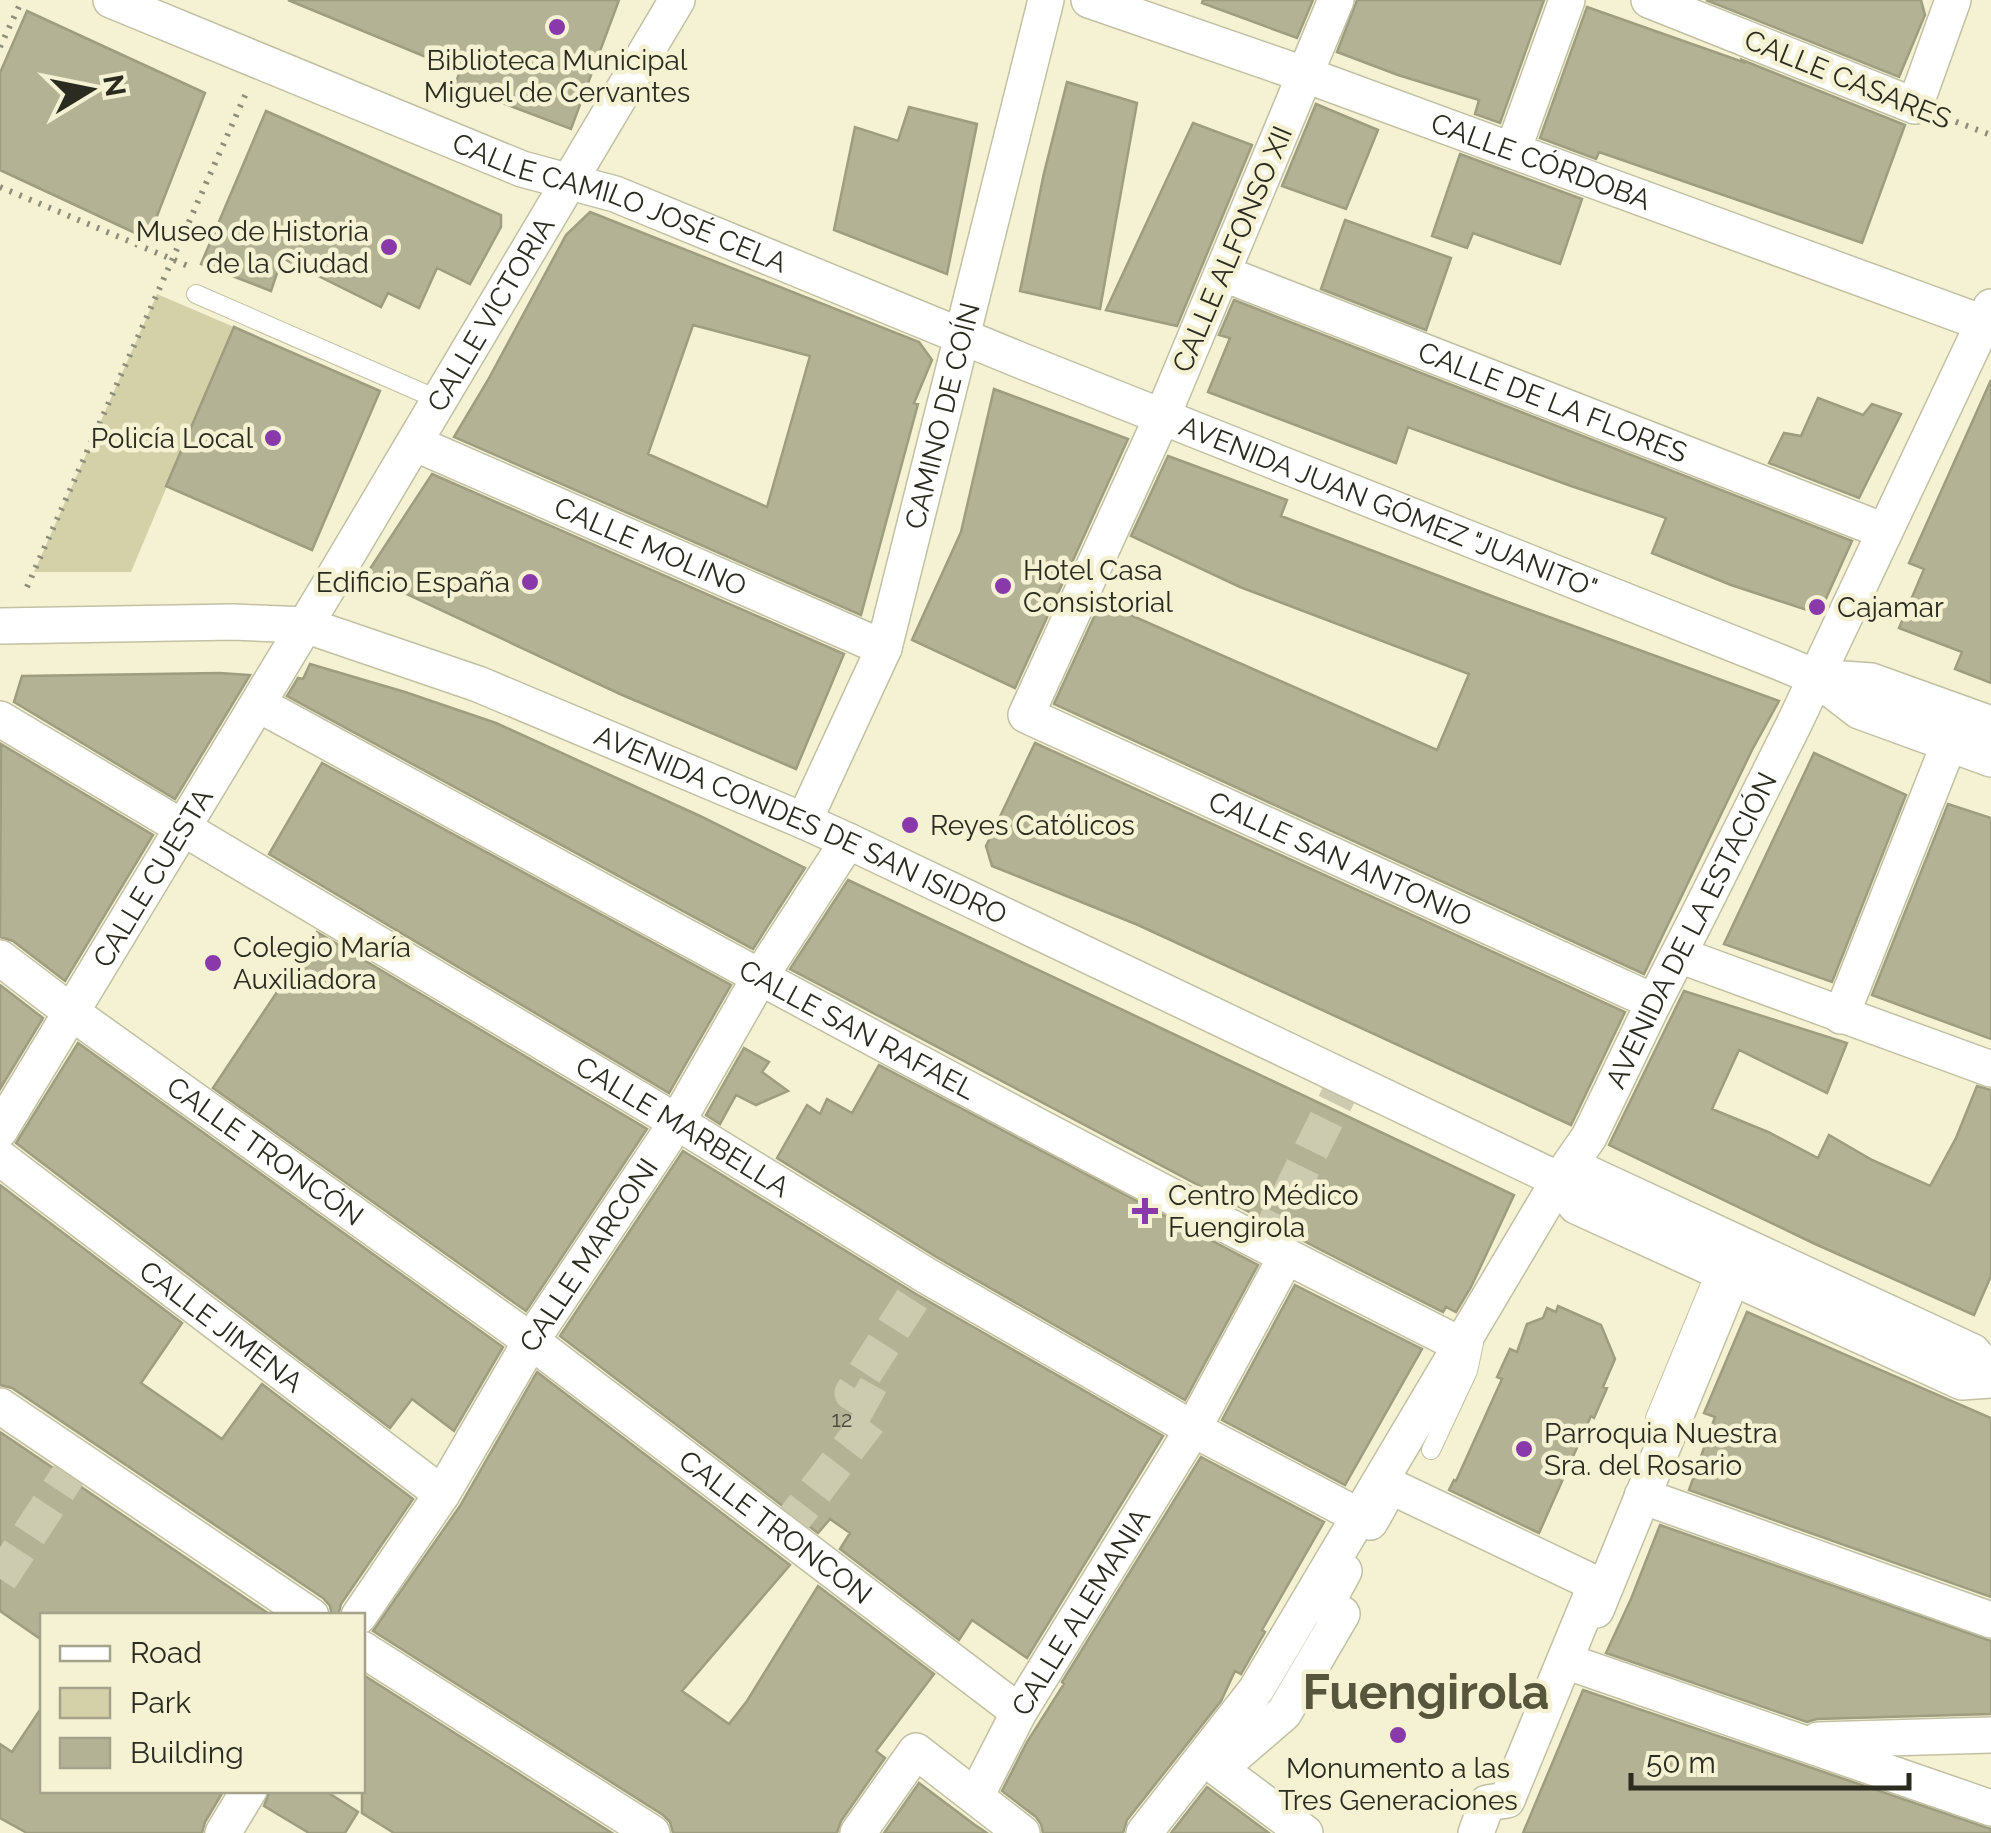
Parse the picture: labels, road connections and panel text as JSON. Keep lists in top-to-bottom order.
{
  "streets": {
    "street": [
      "CALLE CASARES",
      "CALLE CÓRDOBA",
      "CALLE CAMILO JOSÉ CELA",
      "CALLE ALFONSO XII",
      "CALLE VICTORIA",
      "CALLE DE LA FLORES",
      "CAMINO DE COÍN",
      "AVENIDA JUAN GÓMEZ \"JUANITO\"",
      "CALLE MOLINO",
      "AVENIDA CONDES DE SAN ISIDRO",
      "CALLE SAN ANTONIO",
      "CALLE CUESTA",
      "AVENIDA DE LA ESTACIÓN",
      "CALLE SAN RAFAEL",
      "CALLE MARBELLA",
      "CALLE TRONCÓN",
      "CALLE MARCONI",
      "CALLE JIMENA",
      "CALLE TRONCON",
      "CALLE ALEMANIA"
    ]
  },
  "crossings": [
    ["CALLE CÓRDOBA", "CALLE ALFONSO XII"],
    ["CALLE CÓRDOBA", "AVENIDA DE LA ESTACIÓN"],
    ["CALLE CAMILO JOSÉ CELA", "CALLE VICTORIA"],
    ["CALLE CAMILO JOSÉ CELA", "CAMINO DE COÍN"],
    ["CALLE CAMILO JOSÉ CELA", "AVENIDA JUAN GÓMEZ \"JUANITO\""],
    ["CALLE ALFONSO XII", "CALLE DE LA FLORES"],
    ["CALLE ALFONSO XII", "AVENIDA JUAN GÓMEZ \"JUANITO\""],
    ["CALLE ALFONSO XII", "CALLE SAN ANTONIO"],
    ["CALLE VICTORIA", "CALLE MOLINO"],
    ["CALLE VICTORIA", "AVENIDA CONDES DE SAN ISIDRO"],
    ["CALLE VICTORIA", "CALLE CUESTA"],
    ["CALLE DE LA FLORES", "AVENIDA DE LA ESTACIÓN"],
    ["CAMINO DE COÍN", "AVENIDA JUAN GÓMEZ \"JUANITO\""],
    ["CAMINO DE COÍN", "CALLE MOLINO"],
    ["CAMINO DE COÍN", "AVENIDA CONDES DE SAN ISIDRO"],
    ["AVENIDA JUAN GÓMEZ \"JUANITO\"", "AVENIDA DE LA ESTACIÓN"],
    ["AVENIDA CONDES DE SAN ISIDRO", "CALLE CUESTA"],
    ["AVENIDA CONDES DE SAN ISIDRO", "AVENIDA DE LA ESTACIÓN"],
    ["AVENIDA CONDES DE SAN ISIDRO", "CALLE MARCONI"],
    ["CALLE SAN ANTONIO", "AVENIDA DE LA ESTACIÓN"],
    ["CALLE CUESTA", "CALLE SAN RAFAEL"],
    ["CALLE CUESTA", "CALLE MARBELLA"],
    ["CALLE CUESTA", "CALLE TRONCÓN"],
    ["AVENIDA DE LA ESTACIÓN", "CALLE SAN RAFAEL"],
    ["AVENIDA DE LA ESTACIÓN", "CALLE MARBELLA"],
    ["CALLE SAN RAFAEL", "CALLE MARCONI"],
    ["CALLE SAN RAFAEL", "CALLE ALEMANIA"],
    ["CALLE MARBELLA", "CALLE MARCONI"],
    ["CALLE MARBELLA", "CALLE ALEMANIA"],
    ["CALLE TRONCÓN", "CALLE MARCONI"],
    ["CALLE TRONCÓN", "CALLE TRONCON"],
    ["CALLE MARCONI", "CALLE JIMENA"],
    ["CALLE MARCONI", "CALLE TRONCON"],
    ["CALLE TRONCON", "CALLE ALEMANIA"]
  ],
  "districts": ["Fuengirola"],
  "places": {
    "other": [
      "Biblioteca Municipal Miguel de Cervantes",
      "Museo de Historia de la Ciudad",
      "Policía Local",
      "Edificio España",
      "Hotel Casa Consistorial",
      "Cajamar",
      "Reyes Católicos",
      "Colegio María Auxiliadora",
      "Parroquia Nuestra Sra. del Rosario",
      "Monumento a las Tres Generaciones"
    ],
    "health": ["Centro Médico Fuengirola"]
  },
  "house_numbers": ["12"],
  "legend": ["Road", "Park", "Building"],
  "scale_bar": "50 m",
  "north": "right"
}
